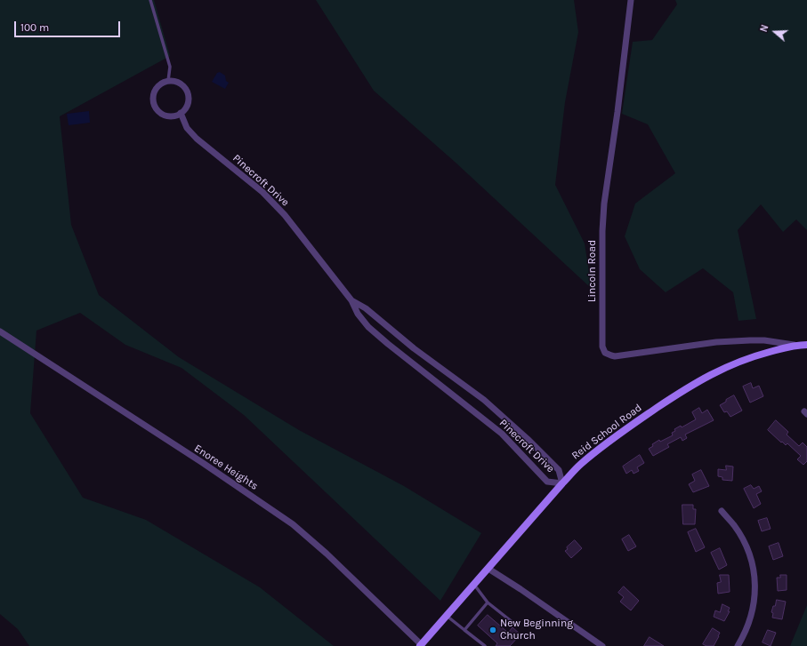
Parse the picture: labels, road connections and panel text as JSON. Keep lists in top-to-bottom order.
{
  "streets": {
    "street": [
      "Pinecroft Drive",
      "Lincoln Road",
      "Reid School Road",
      "Enoree Heights"
    ]
  },
  "crossings": [
    ["Pinecroft Drive", "Reid School Road"],
    ["Lincoln Road", "Reid School Road"],
    ["Reid School Road", "Enoree Heights"]
  ],
  "places": ["New Beginning Church"],
  "scale_bar": "100 m",
  "north": "left"
}
